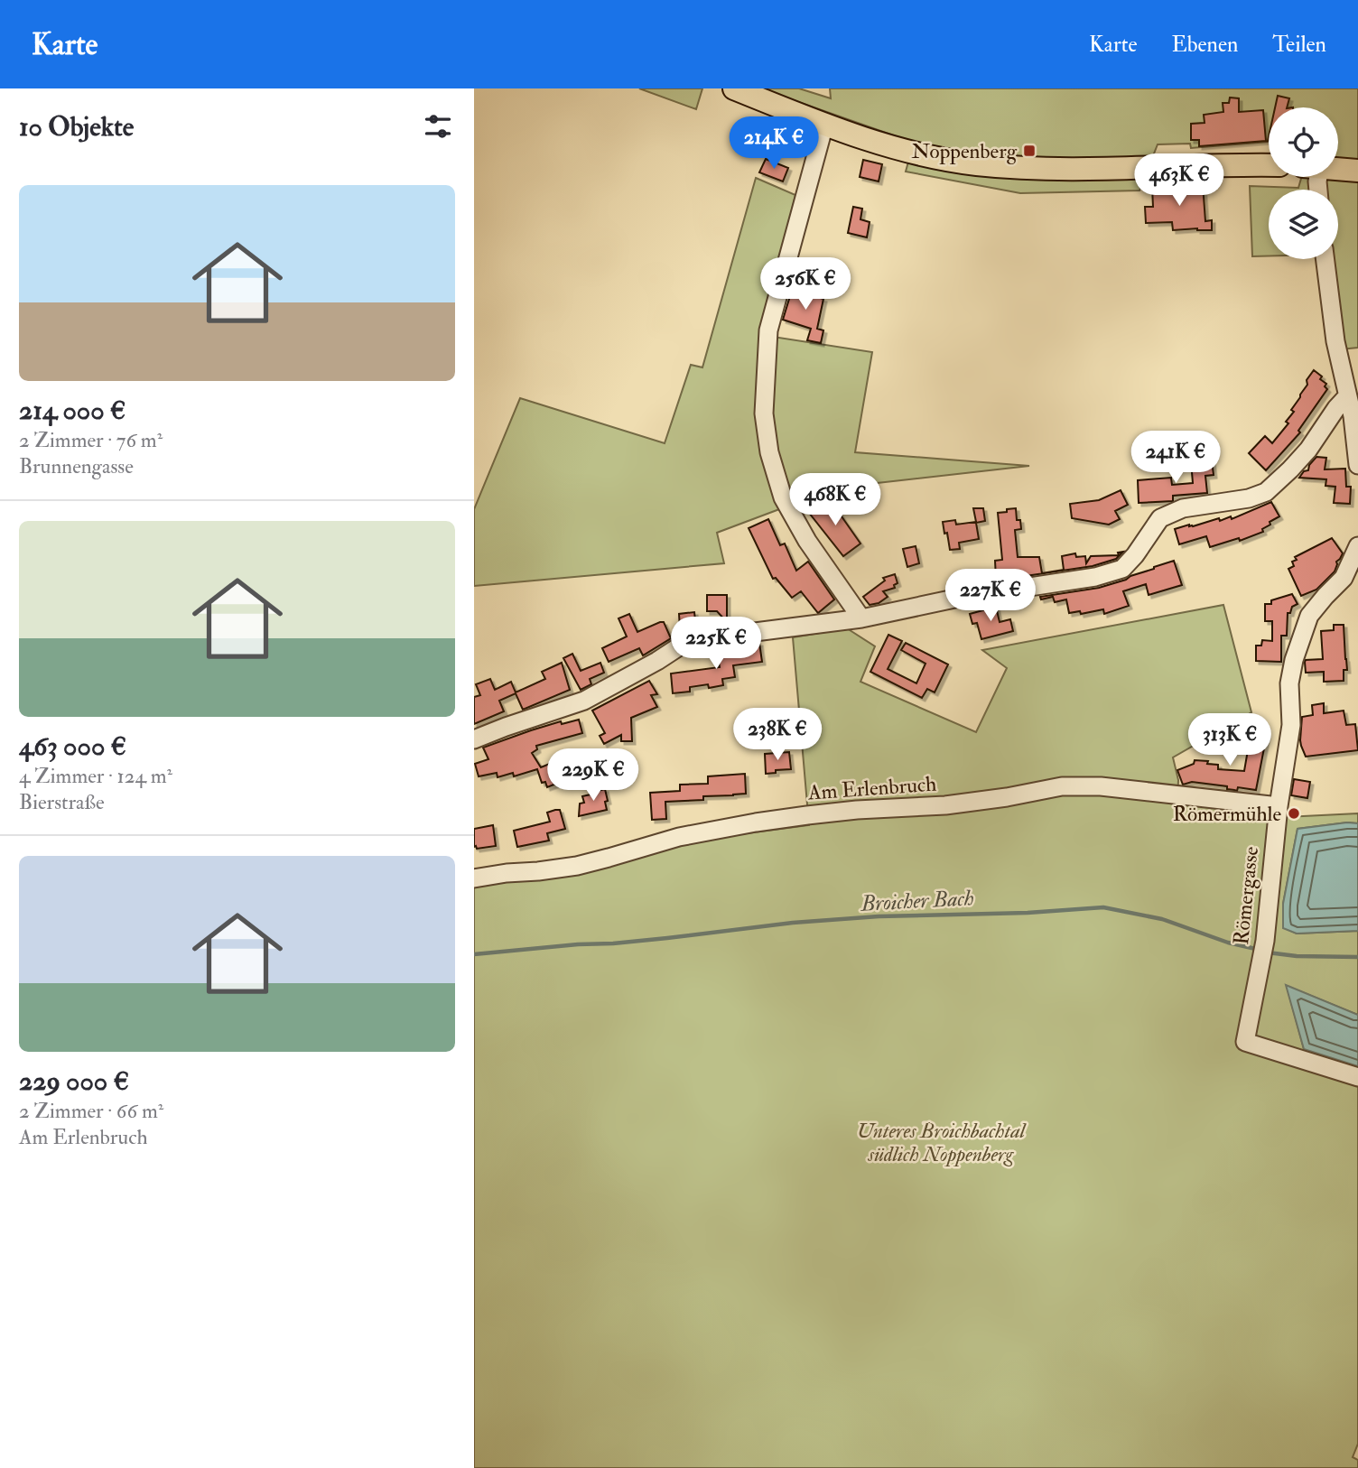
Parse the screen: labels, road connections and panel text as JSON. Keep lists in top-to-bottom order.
{
  "streets": {
    "street": ["Am Erlenbruch", "Römergasse"]
  },
  "crossings": [
    ["Am Erlenbruch", "Römergasse"]
  ],
  "water": ["Broicher Bach"],
  "parks": ["Unteres Broichbachtal südlich Noppenberg"],
  "places": {
    "transit": ["Noppenberg"],
    "other": ["Römermühle"]
  },
  "page": {
    "header": "Karte",
    "nav": ["Karte", "Ebenen", "Teilen"],
    "heading": "10 Objekte",
    "price": [
      "214K €",
      "463K €",
      "256K €",
      "241K €",
      "468K €",
      "227K €",
      "225K €",
      "238K €",
      "313K €",
      "229K €"
    ],
    "list": [
      {
        "name": "214 000 €",
        "note": "2 Zimmer · 76 m² · Brunnengasse"
      },
      {
        "name": "463 000 €",
        "note": "4 Zimmer · 124 m² · Bierstraße"
      },
      {
        "name": "229 000 €",
        "note": "2 Zimmer · 66 m² · Am Erlenbruch"
      }
    ]
  }
}
